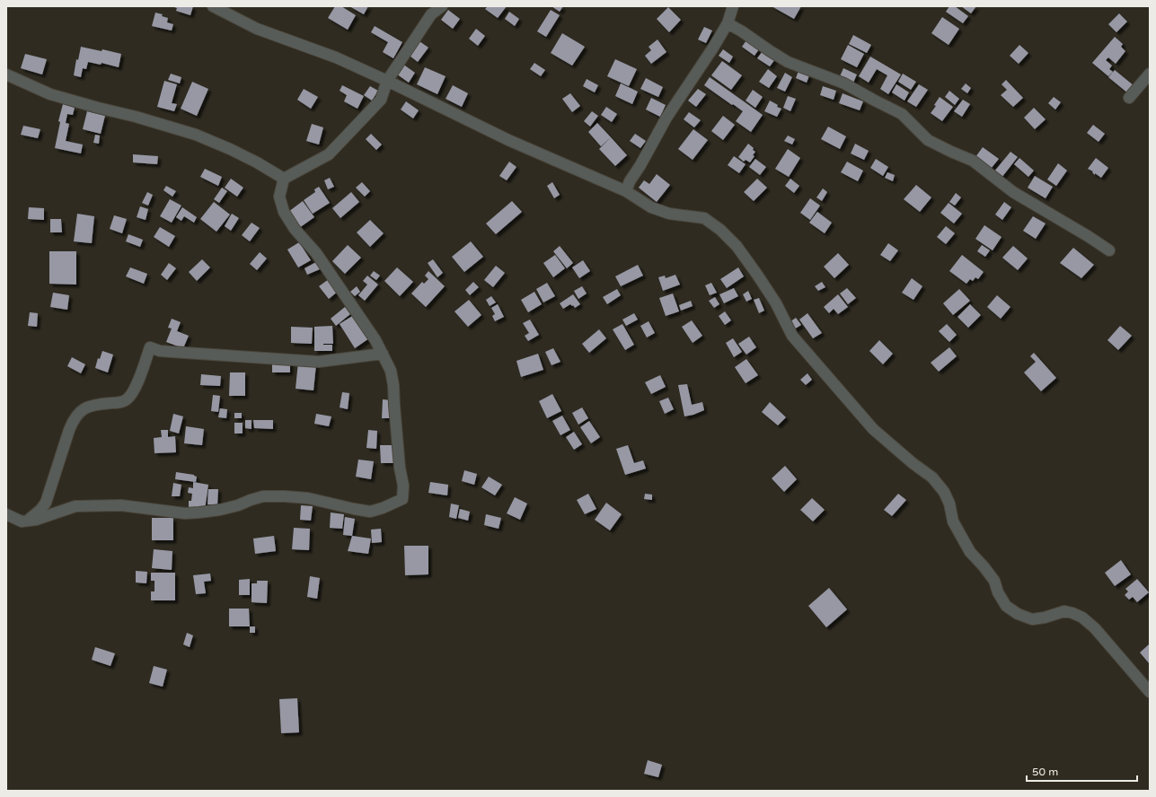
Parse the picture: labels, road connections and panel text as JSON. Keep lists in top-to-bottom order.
{
  "scale_bar": "50 m"
}
